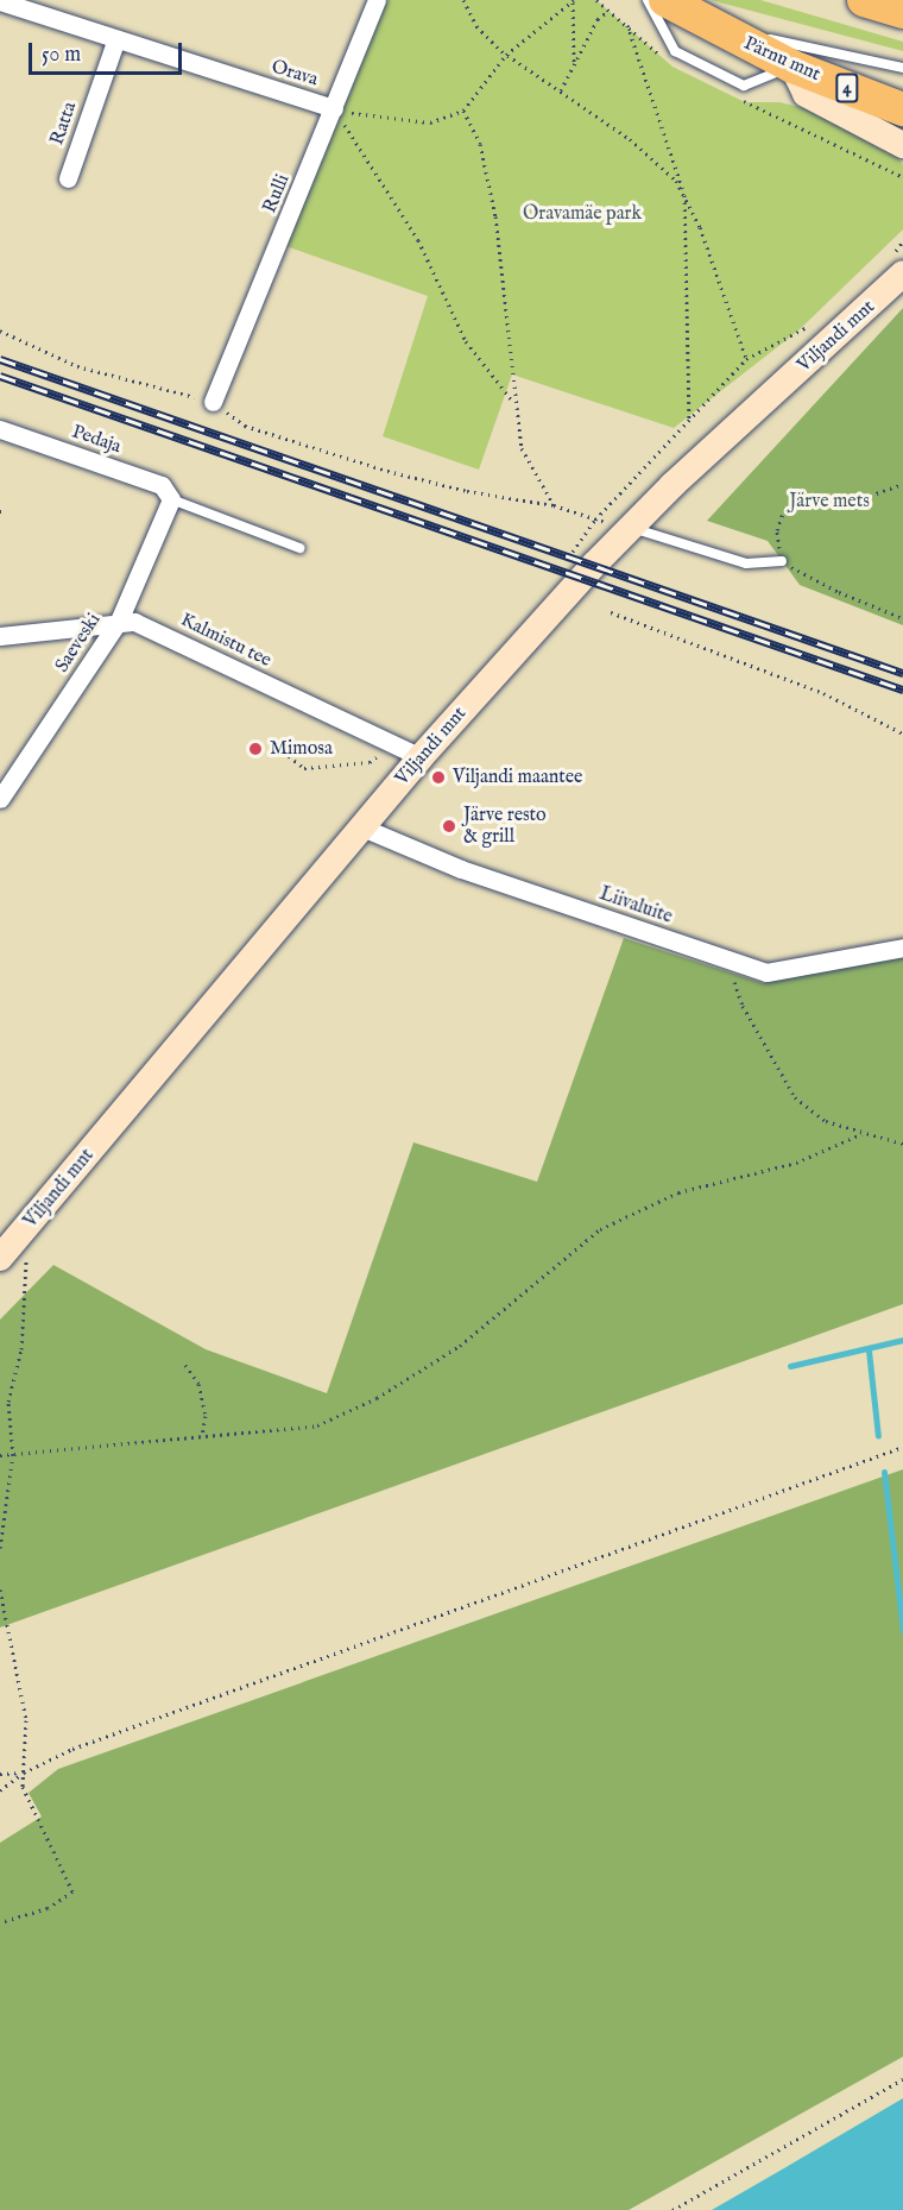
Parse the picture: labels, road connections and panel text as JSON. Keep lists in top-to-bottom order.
{
  "streets": {
    "highway": ["Pärnu mnt", "4"],
    "main road": ["Viljandi mnt"],
    "street": [
      "Orava",
      "Ratta",
      "Rulli",
      "Pedaja",
      "Kalmistu tee",
      "Saeveski",
      "Liivaluite"
    ]
  },
  "crossings": [
    ["Orava", "Ratta"],
    ["Orava", "Rulli"],
    ["Viljandi mnt", "Kalmistu tee"],
    ["Viljandi mnt", "Liivaluite"],
    ["Pedaja", "Saeveski"],
    ["Kalmistu tee", "Saeveski"]
  ],
  "parks": ["Oravamäe park", "Järve mets"],
  "places": ["Mimosa", "Viljandi maantee", "Järve resto & grill"],
  "scale_bar": "50 m"
}
